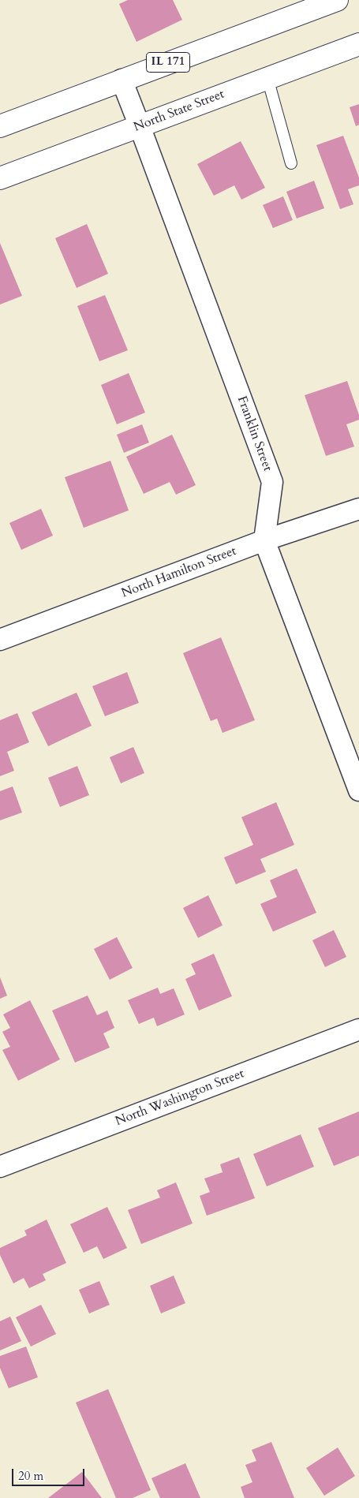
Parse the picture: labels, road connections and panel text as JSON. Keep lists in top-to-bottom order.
{
  "streets": {
    "main road": ["IL 171", "North State Street"],
    "street": ["Franklin Street", "North Hamilton Street", "North Washington Street"]
  },
  "crossings": [
    ["IL 171", "Franklin Street"],
    ["North State Street", "Franklin Street"],
    ["Franklin Street", "North Hamilton Street"]
  ],
  "scale_bar": "20 m"
}
